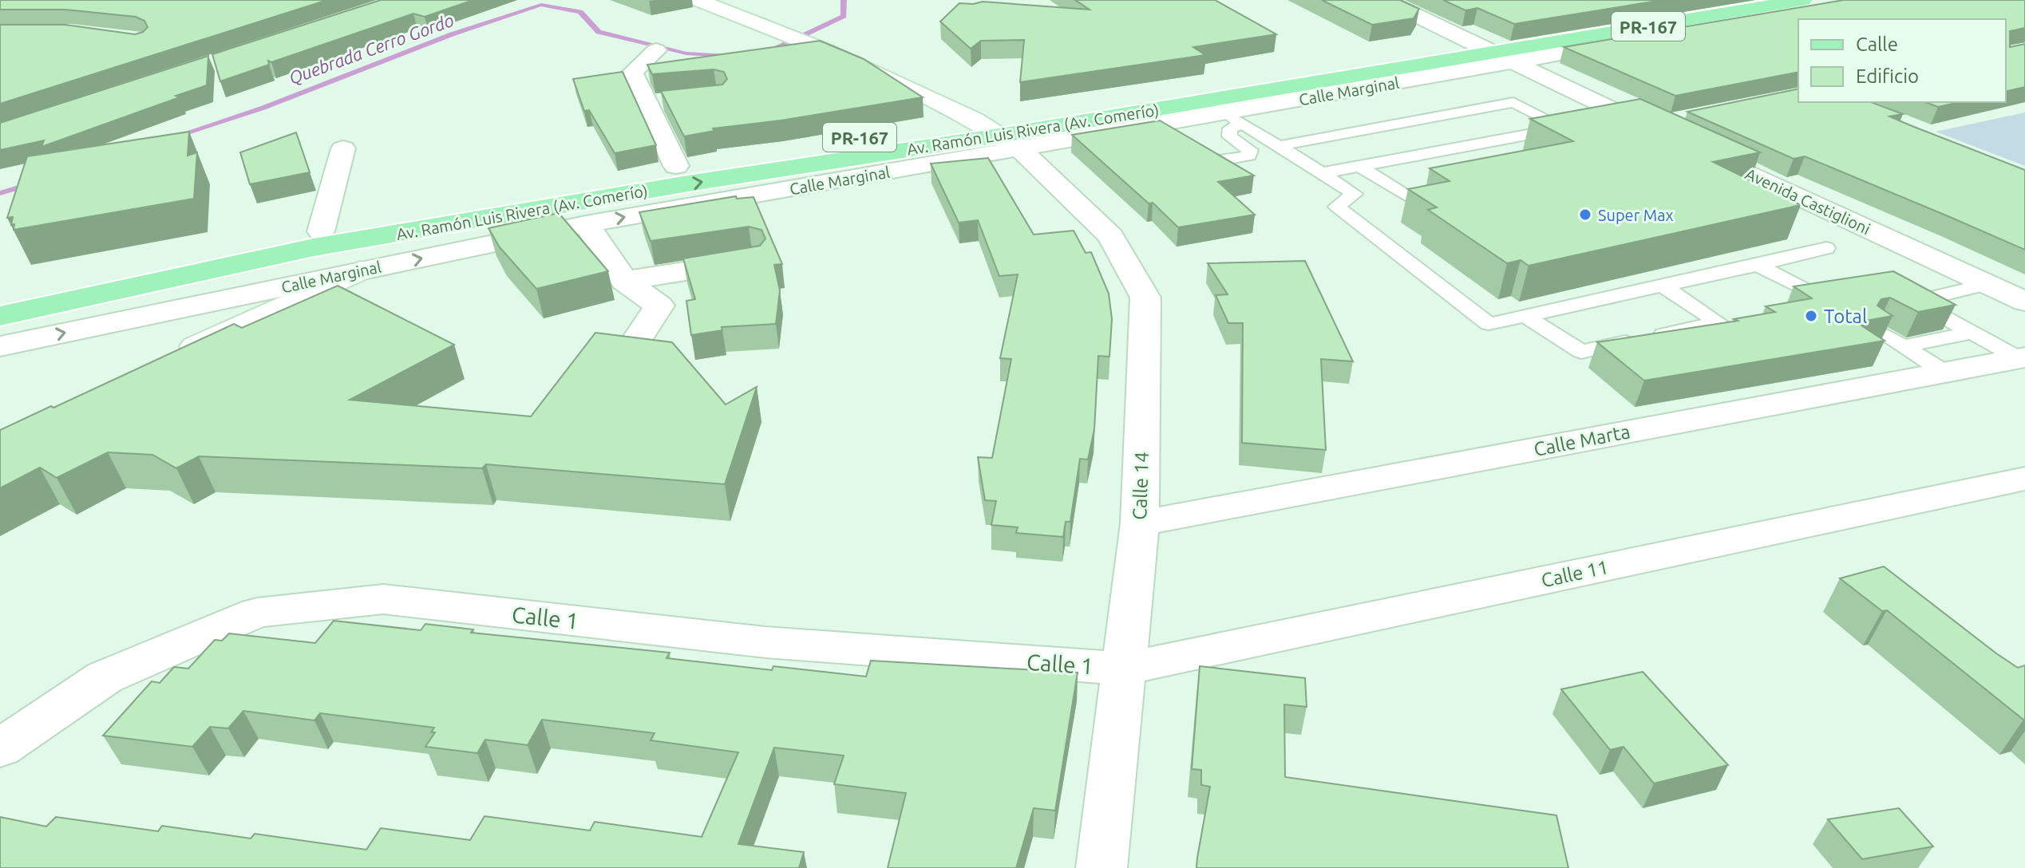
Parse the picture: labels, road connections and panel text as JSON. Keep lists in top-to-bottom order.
{
  "streets": {
    "main road": ["PR-167", "Av. Ramón Luis Rivera (Av. Comerío)"],
    "street": [
      "Calle Marginal",
      "Avenida Castiglioni",
      "Calle Marta",
      "Calle 14",
      "Calle 11",
      "Calle 1"
    ]
  },
  "crossings": [
    ["Calle Marginal", "Av. Ramón Luis Rivera (Av. Comerío)"],
    ["Calle Marginal", "Avenida Castiglioni"],
    ["Calle Marginal", "Calle 14"],
    ["Av. Ramón Luis Rivera (Av. Comerío)", "Avenida Castiglioni"],
    ["Av. Ramón Luis Rivera (Av. Comerío)", "Calle 14"],
    ["Calle Marta", "Calle 14"],
    ["Calle 14", "Calle 11"],
    ["Calle 14", "Calle 1"],
    ["Calle 11", "Calle 1"]
  ],
  "water": ["Quebrada Cerro Gordo"],
  "places": ["Super Max", "Total"],
  "legend": ["Calle", "Edificio"]
}
